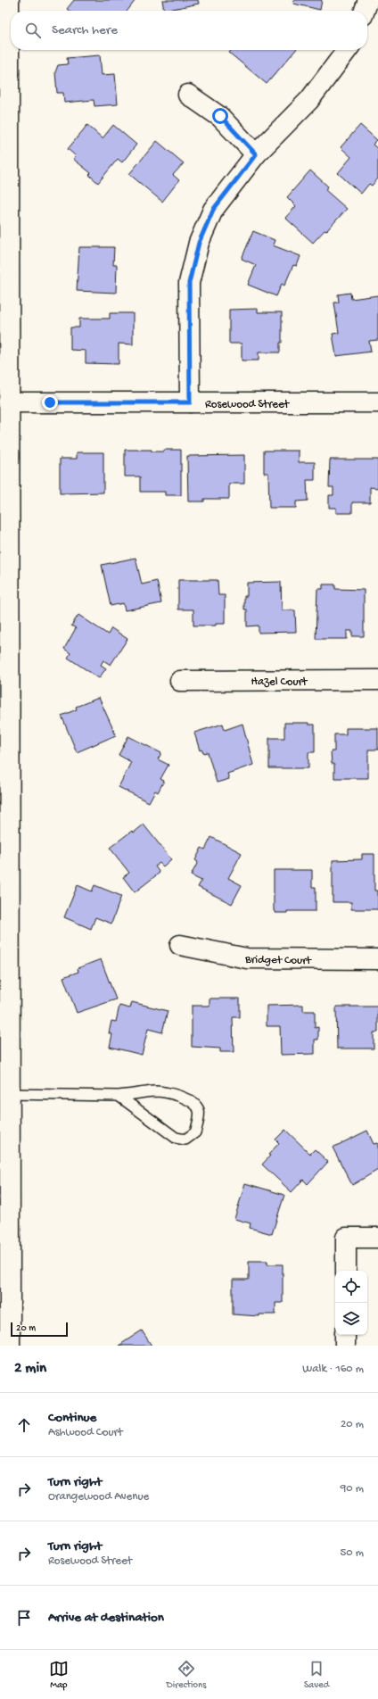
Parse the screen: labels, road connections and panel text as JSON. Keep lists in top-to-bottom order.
{
  "streets": {
    "street": ["Rosewood Street", "Hazel Court", "Bridget Court"]
  },
  "scale_bar": "20 m",
  "page": {
    "search": "Search here",
    "scale": "20 m",
    "heading": ["2 min", "Walk · 160 m"],
    "list": [
      ["Continue", "Ashwood Court", "20 m"],
      ["Turn right", "Orangewood Avenue", "90 m"],
      ["Turn right", "Rosewood Street", "50 m"],
      "Arrive at destination"
    ],
    "nav": ["Map", "Directions", "Saved"]
  }
}
